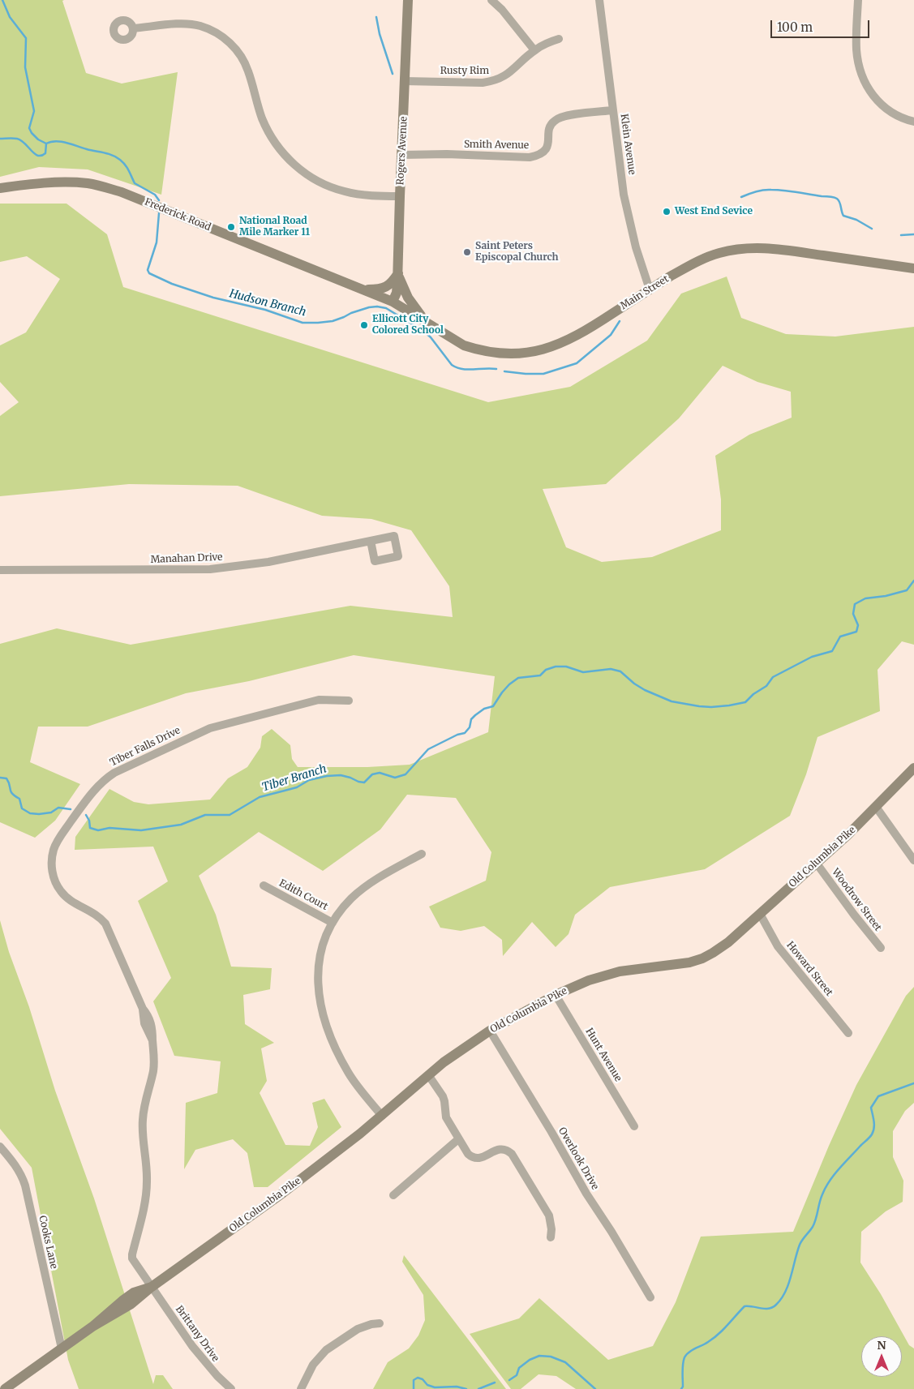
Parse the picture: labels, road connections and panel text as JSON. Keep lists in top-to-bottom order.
{
  "streets": {
    "street": [
      "Rusty Rim",
      "Klein Avenue",
      "Smith Avenue",
      "Rogers Avenue",
      "Frederick Road",
      "Main Street",
      "Manahan Drive",
      "Tiber Falls Drive",
      "Old Columbia Pike",
      "Edith Court",
      "Woodrow Street",
      "Howard Street",
      "Hunt Avenue",
      "Overlook Drive",
      "Cooks Lane",
      "Brittany Drive"
    ]
  },
  "crossings": [
    ["Rusty Rim", "Rogers Avenue"],
    ["Klein Avenue", "Smith Avenue"],
    ["Klein Avenue", "Main Street"],
    ["Smith Avenue", "Rogers Avenue"],
    ["Rogers Avenue", "Frederick Road"],
    ["Rogers Avenue", "Main Street"],
    ["Frederick Road", "Main Street"],
    ["Tiber Falls Drive", "Old Columbia Pike"],
    ["Tiber Falls Drive", "Brittany Drive"],
    ["Old Columbia Pike", "Woodrow Street"],
    ["Old Columbia Pike", "Howard Street"],
    ["Old Columbia Pike", "Hunt Avenue"],
    ["Old Columbia Pike", "Overlook Drive"],
    ["Old Columbia Pike", "Cooks Lane"],
    ["Old Columbia Pike", "Brittany Drive"]
  ],
  "water": ["Hudson Branch", "Tiber Branch"],
  "places": [
    "West End Sevice",
    "National Road Mile Marker 11",
    "Saint Peters Episcopal Church",
    "Ellicott City Colored School"
  ],
  "scale_bar": "100 m",
  "north": "top"
}
